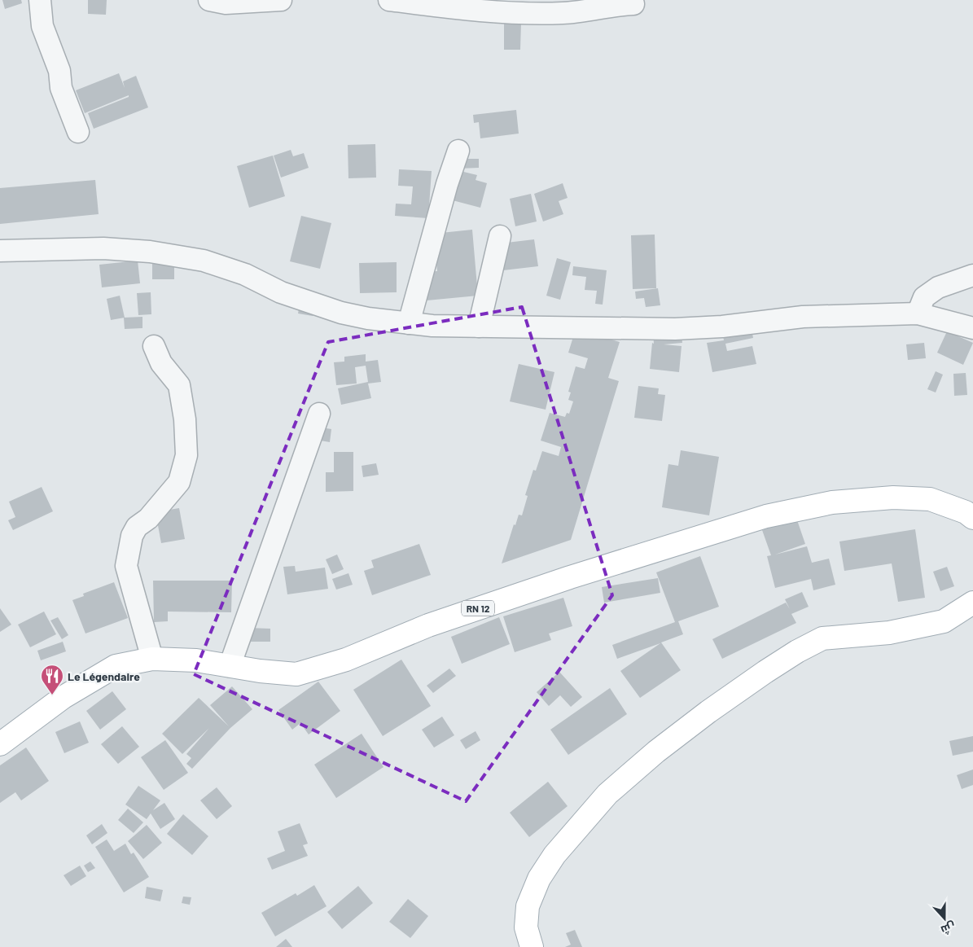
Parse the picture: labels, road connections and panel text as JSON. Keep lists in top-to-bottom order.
{
  "streets": {
    "main road": ["RN 12"]
  },
  "places": {
    "restaurant": ["Le Légendaire"]
  },
  "north": "bottom"
}
